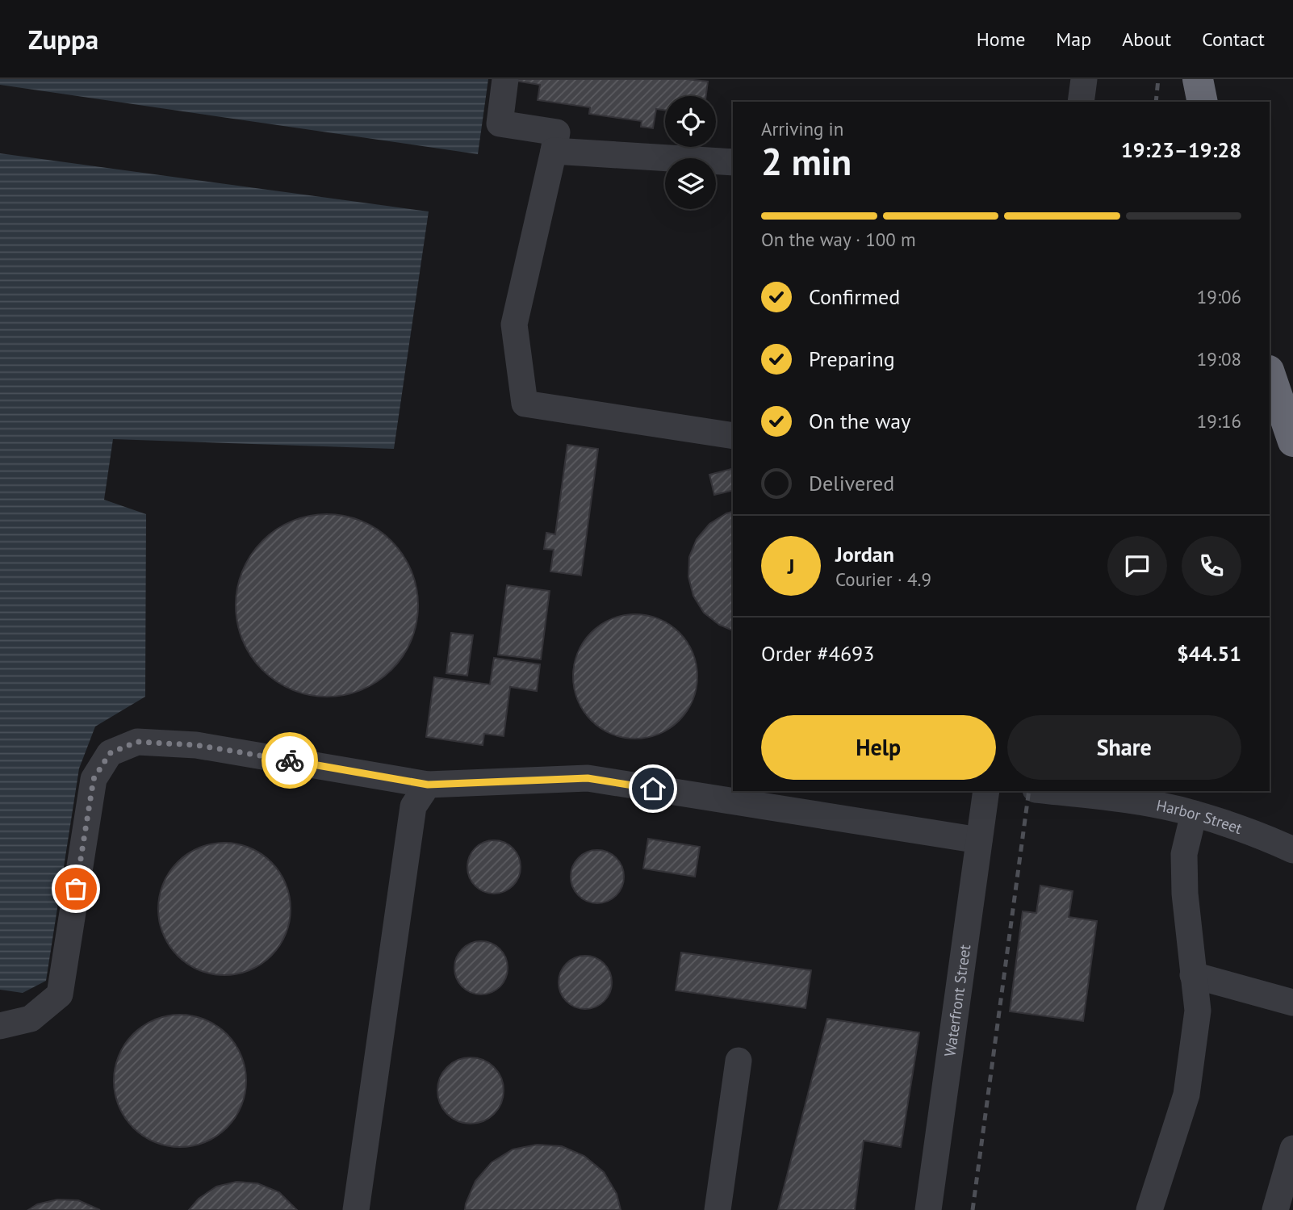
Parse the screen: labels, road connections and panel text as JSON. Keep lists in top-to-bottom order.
{
  "streets": {
    "street": ["Harbor Street", "Waterfront Street"]
  },
  "page": {
    "header": "Zuppa",
    "nav": [
      "Home",
      "Map",
      "About",
      "Contact"
    ],
    "heading": ["2 min", "Arriving in", "19:23–19:28"],
    "panel": [
      "Jordan",
      "Courier · 4.9",
      "Order #4693",
      "$44.51"
    ],
    "bar": "On the way · 100 m",
    "list": [
      ["Confirmed", "19:06"],
      ["Preparing", "19:08"],
      ["On the way", "19:16"],
      "Delivered"
    ],
    "round": "J",
    "buttons": ["Help", "Share"]
  }
}
